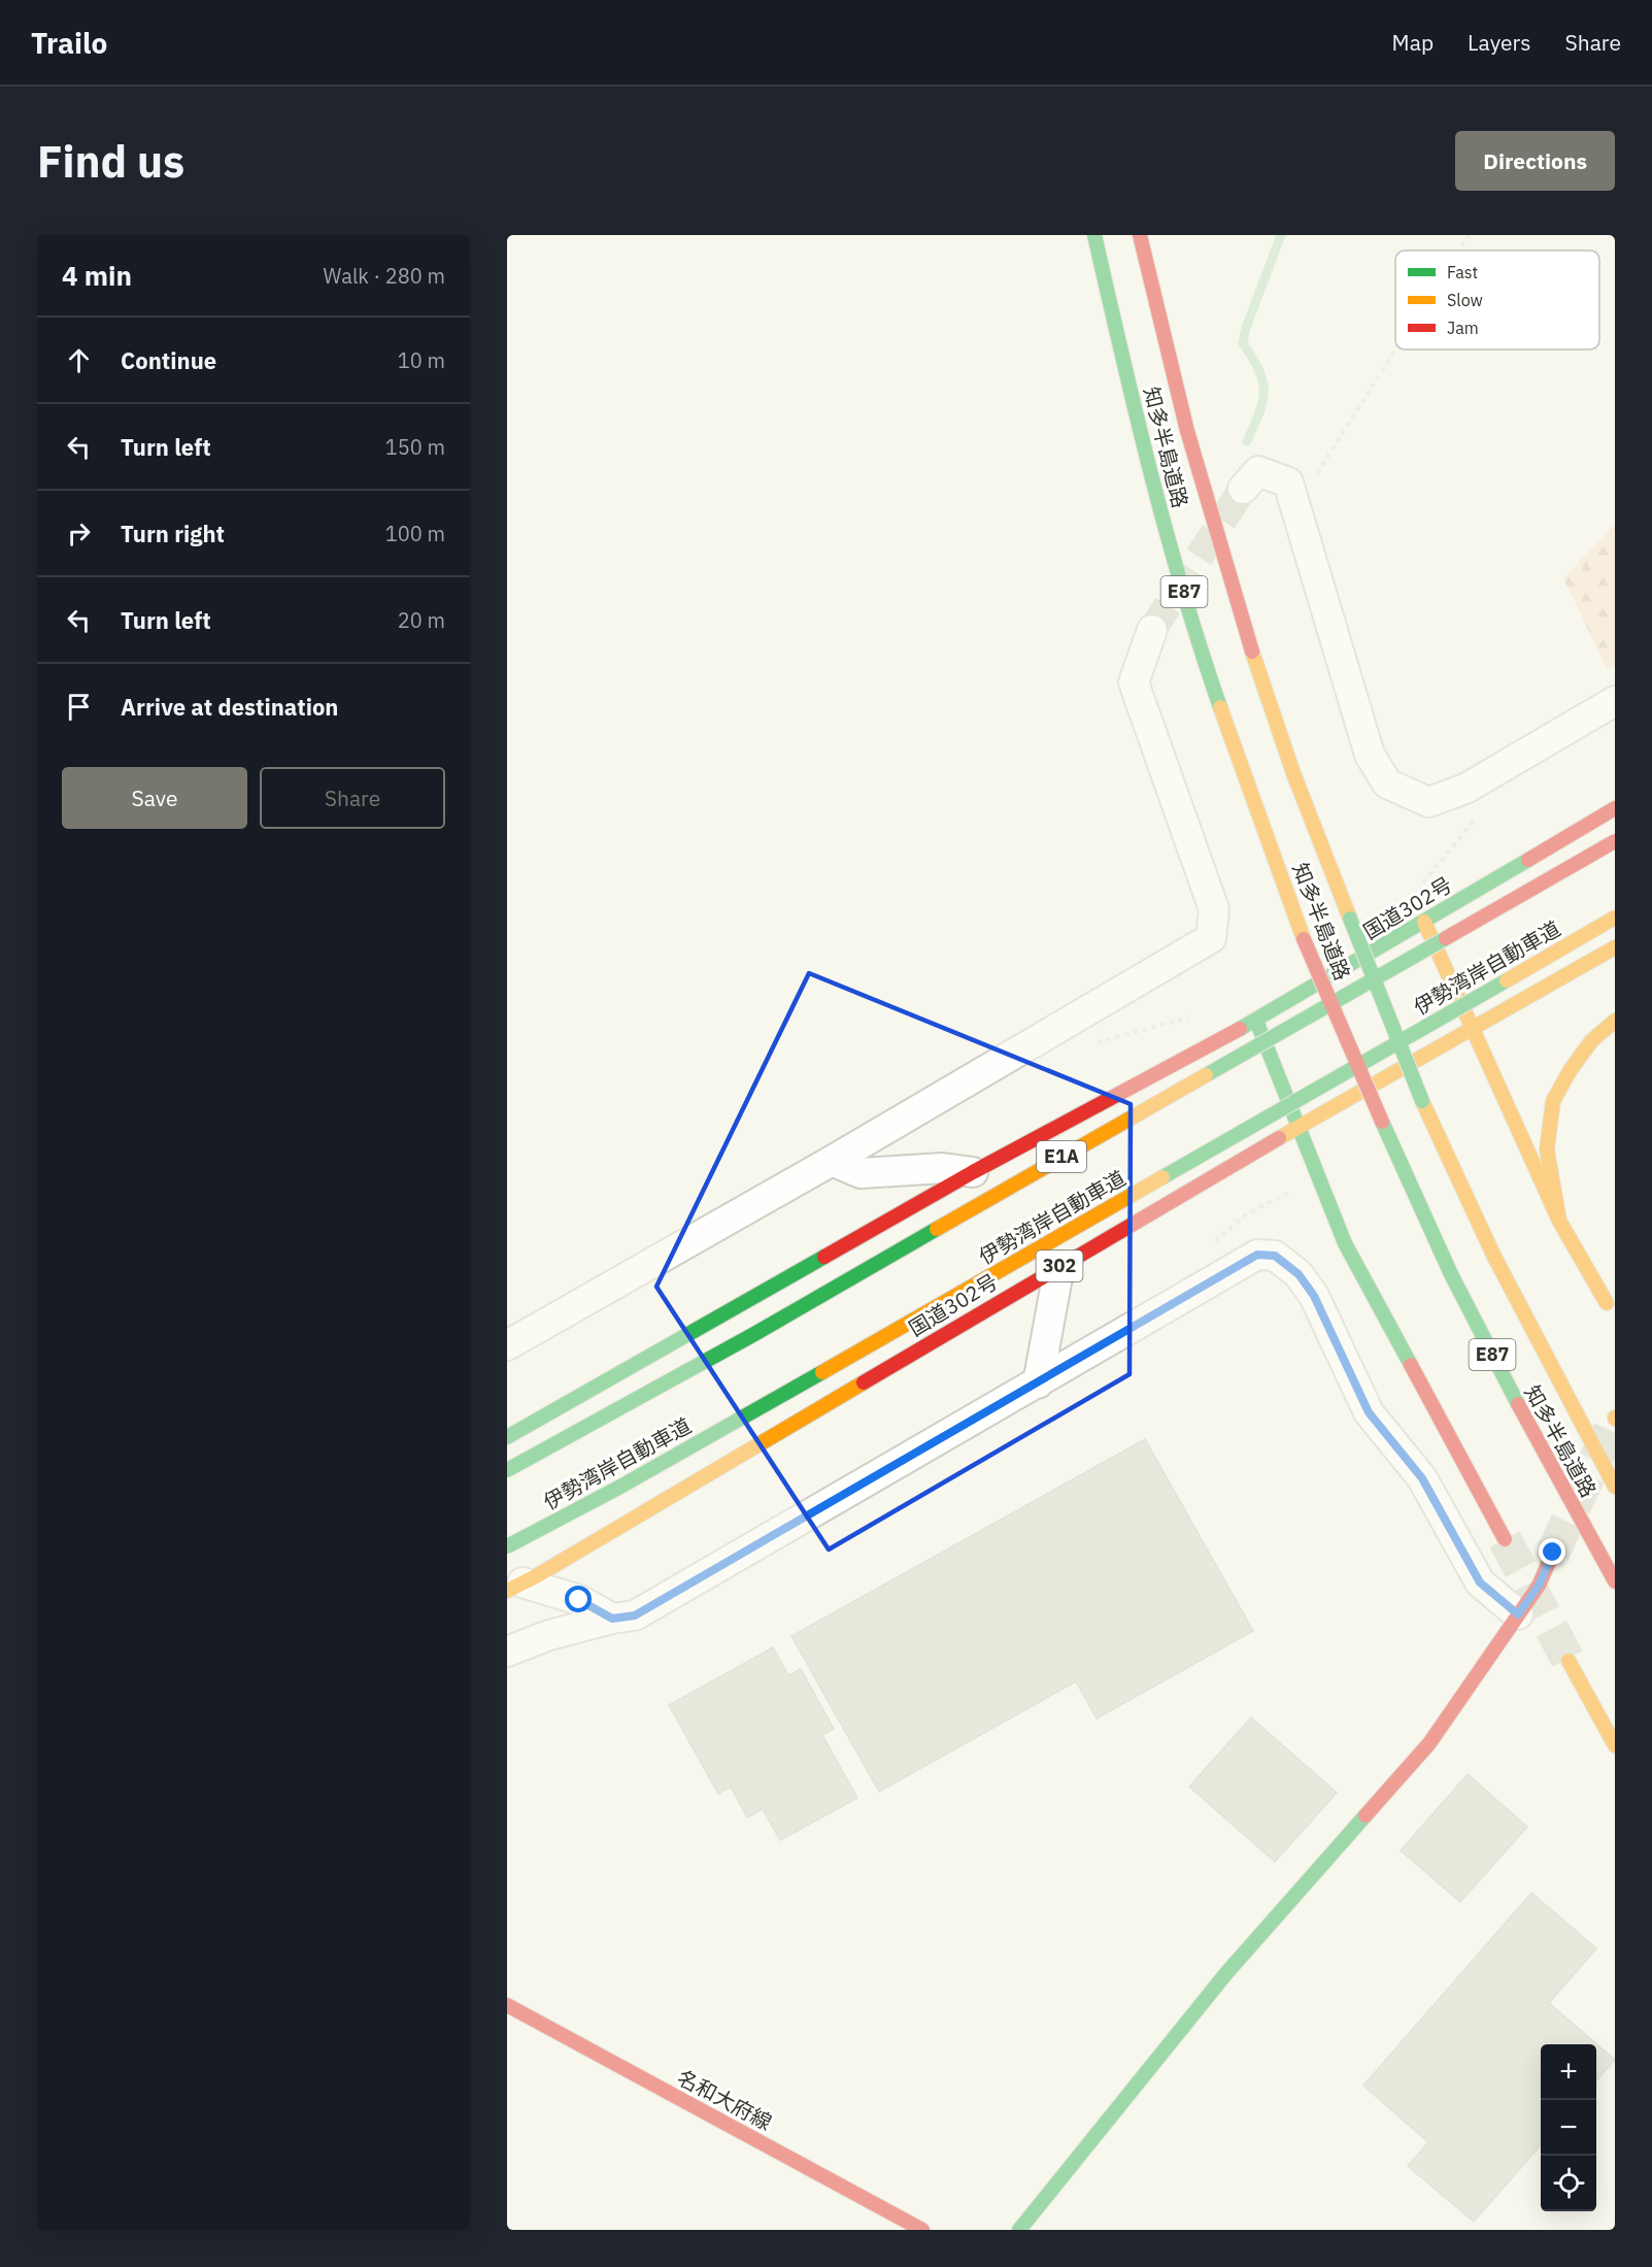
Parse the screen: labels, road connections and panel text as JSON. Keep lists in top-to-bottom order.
{
  "streets": {
    "main road": [
      "知多半島道路",
      "E87",
      "国道302号",
      "伊勢湾岸自動車道",
      "E1A",
      "302",
      "名和大府線"
    ]
  },
  "legend": ["Fast", "Slow", "Jam"],
  "page": {
    "header": "Trailo",
    "nav": ["Map", "Layers", "Share"],
    "buttons": [
      "Directions",
      ["Save", "Share"]
    ],
    "title": "Find us",
    "heading": ["4 min", "Walk · 280 m"],
    "list": [
      ["Continue", "10 m"],
      ["Turn left", "150 m"],
      ["Turn right", "100 m"],
      ["Turn left", "20 m"],
      "Arrive at destination"
    ],
    "map_buttons": ["+", "−"]
  }
}
